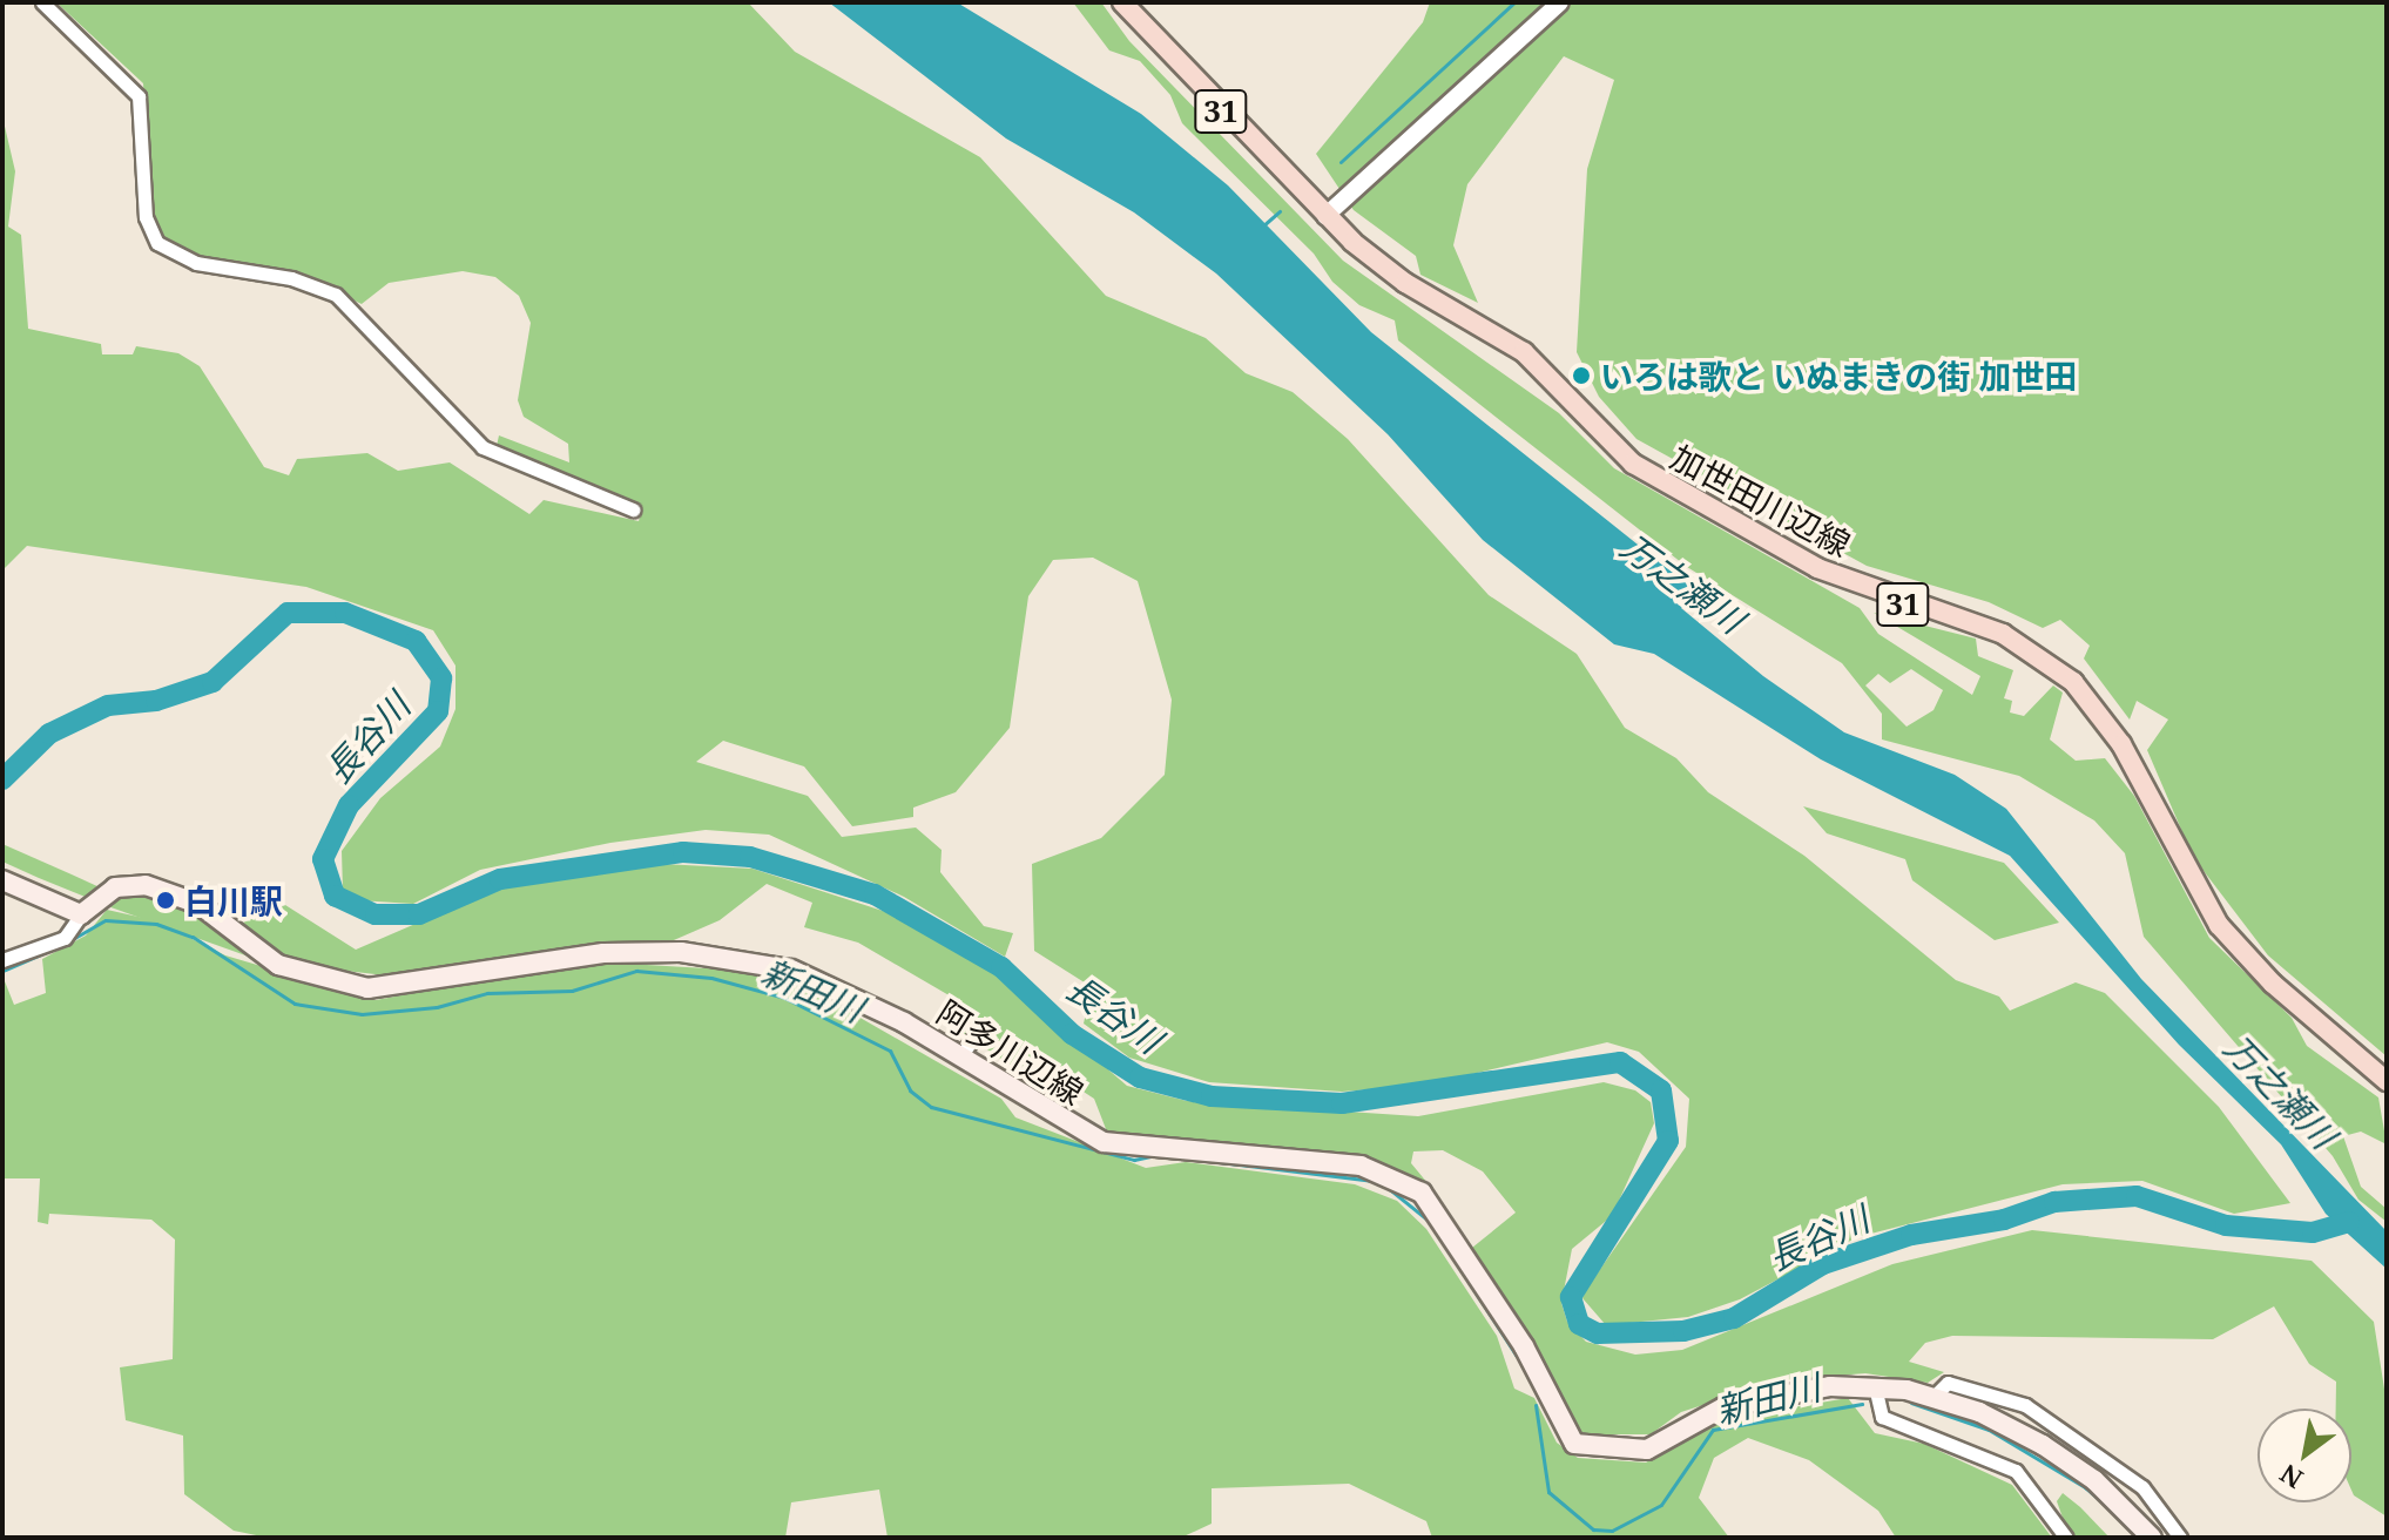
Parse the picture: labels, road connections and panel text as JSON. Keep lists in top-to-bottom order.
{
  "streets": {
    "main road": ["31", "加世田川辺線", "阿多川辺線"]
  },
  "water": ["万之瀬川", "長谷川", "新田川"],
  "places": ["いろは歌と いぬまきの街 加世田", "白川駅"],
  "north": "bottom left"
}
